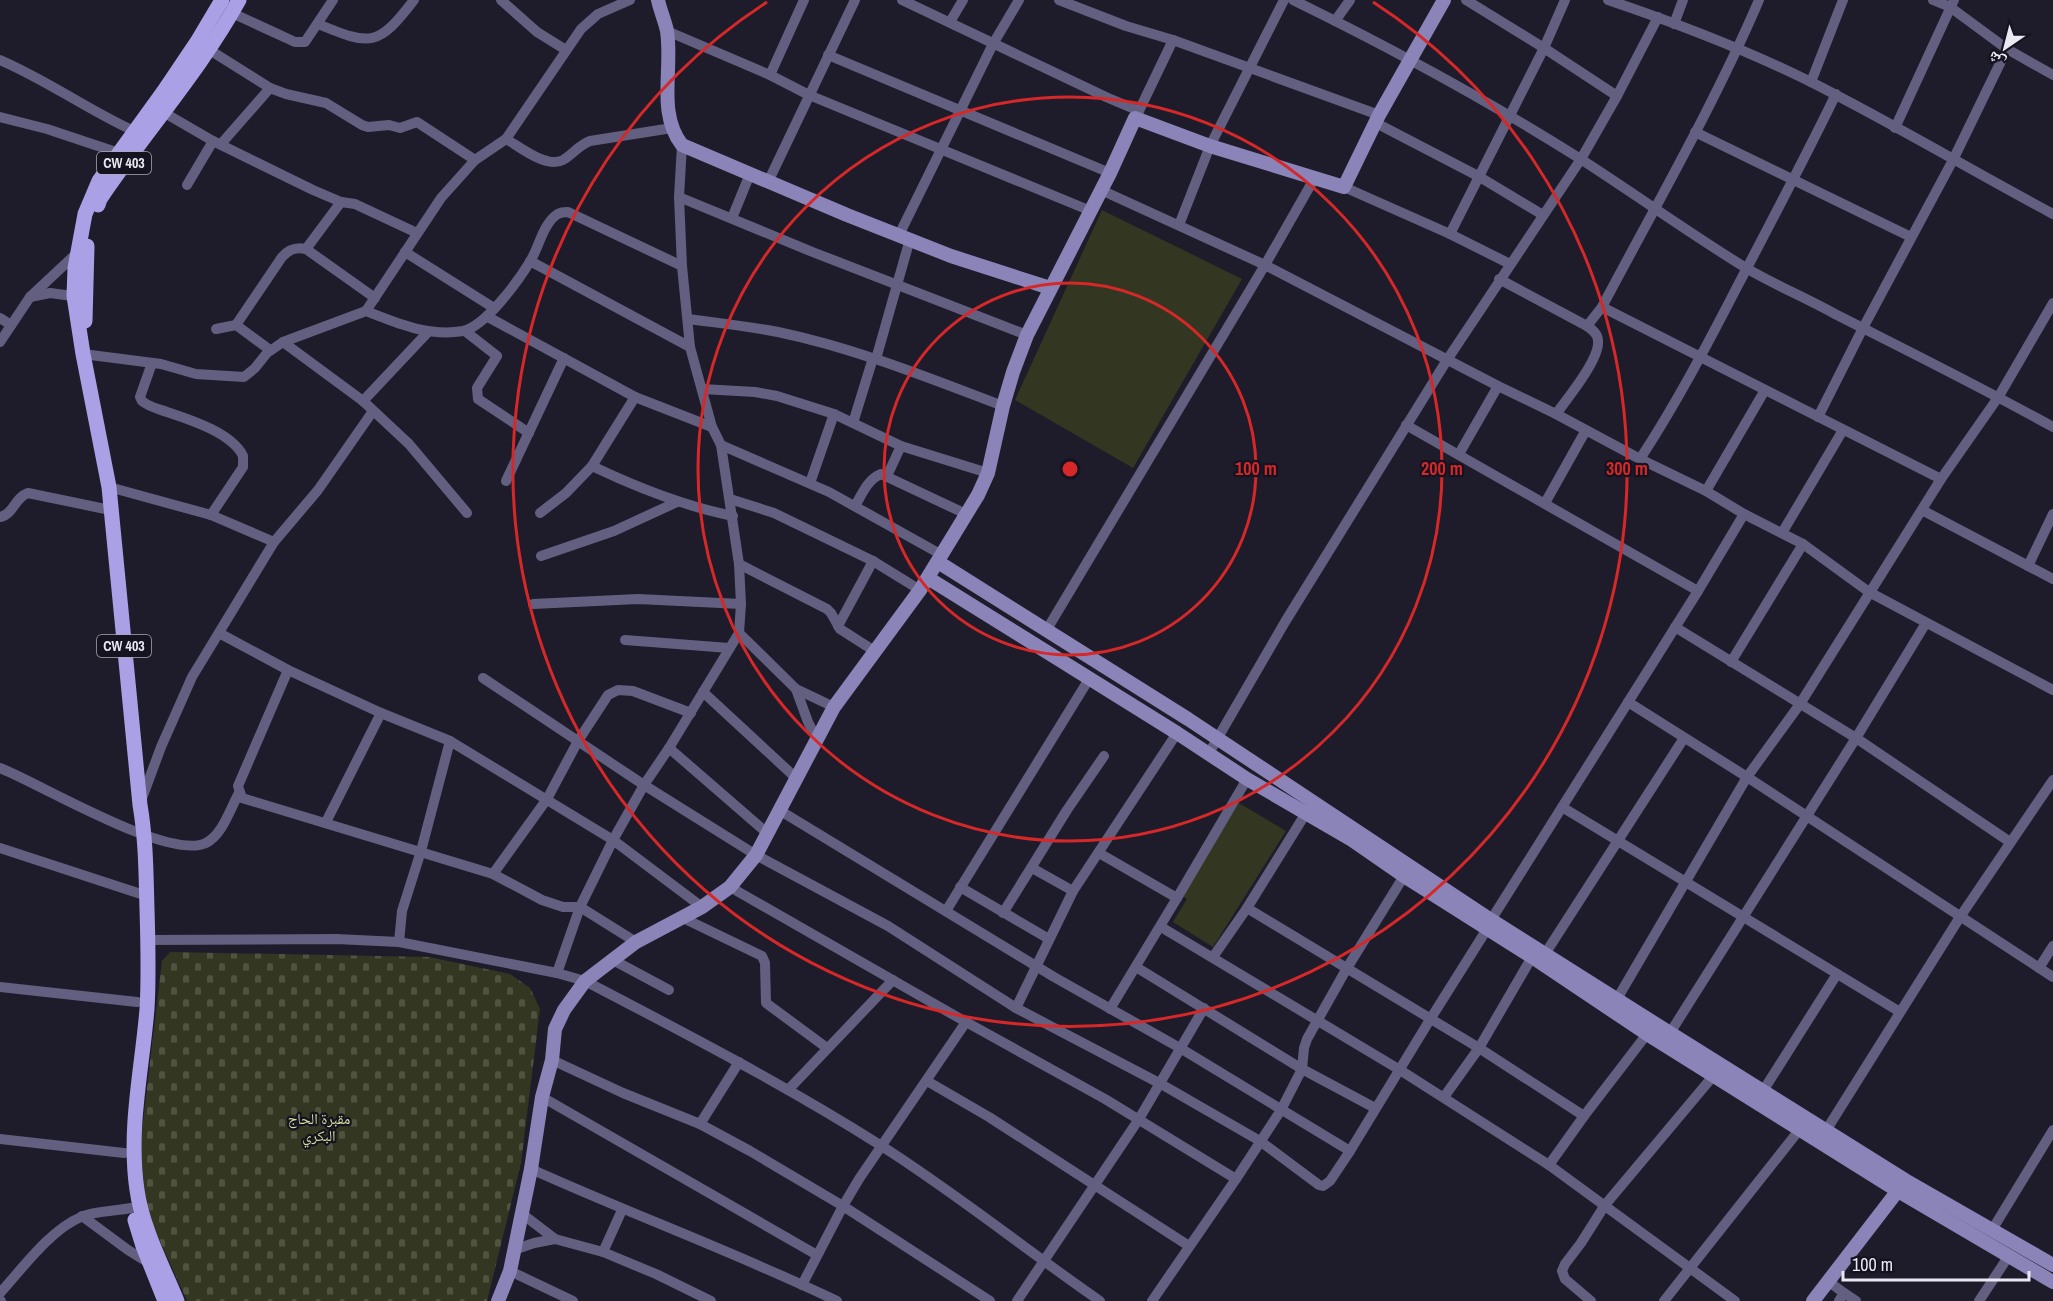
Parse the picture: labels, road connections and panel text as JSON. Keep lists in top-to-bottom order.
{
  "streets": {
    "main road": ["CW 403"]
  },
  "parks": ["مقبرة الحاج البكري"],
  "scale_bar": "100 m",
  "north": "bottom left",
  "rings": ["100 m", "200 m", "300 m"]
}
